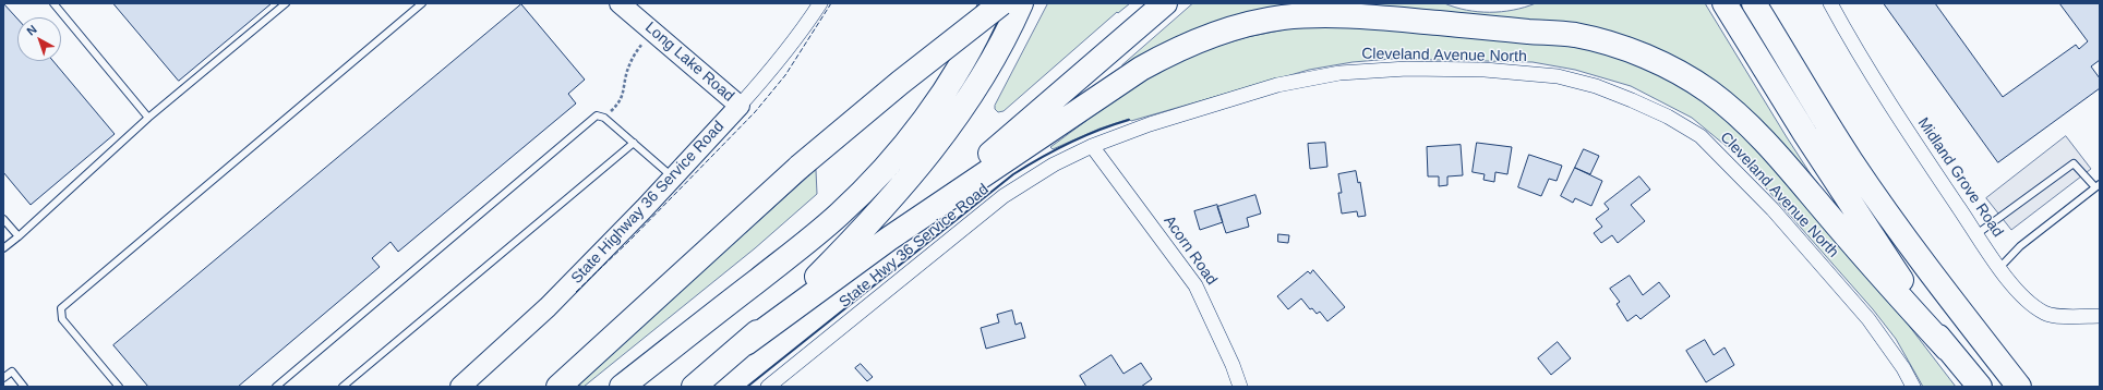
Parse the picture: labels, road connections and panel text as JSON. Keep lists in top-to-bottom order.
{
  "streets": {
    "street": [
      "Cleveland Avenue North",
      "Long Lake Road",
      "Midland Grove Road",
      "State Highway 36 Service Road",
      "State Hwy 36 Service Road",
      "Acorn Road"
    ]
  },
  "crossings": [
    ["Cleveland Avenue North", "State Hwy 36 Service Road"],
    ["Cleveland Avenue North", "Acorn Road"],
    ["Long Lake Road", "State Highway 36 Service Road"],
    ["State Hwy 36 Service Road", "Acorn Road"]
  ],
  "north": "top left"
}
